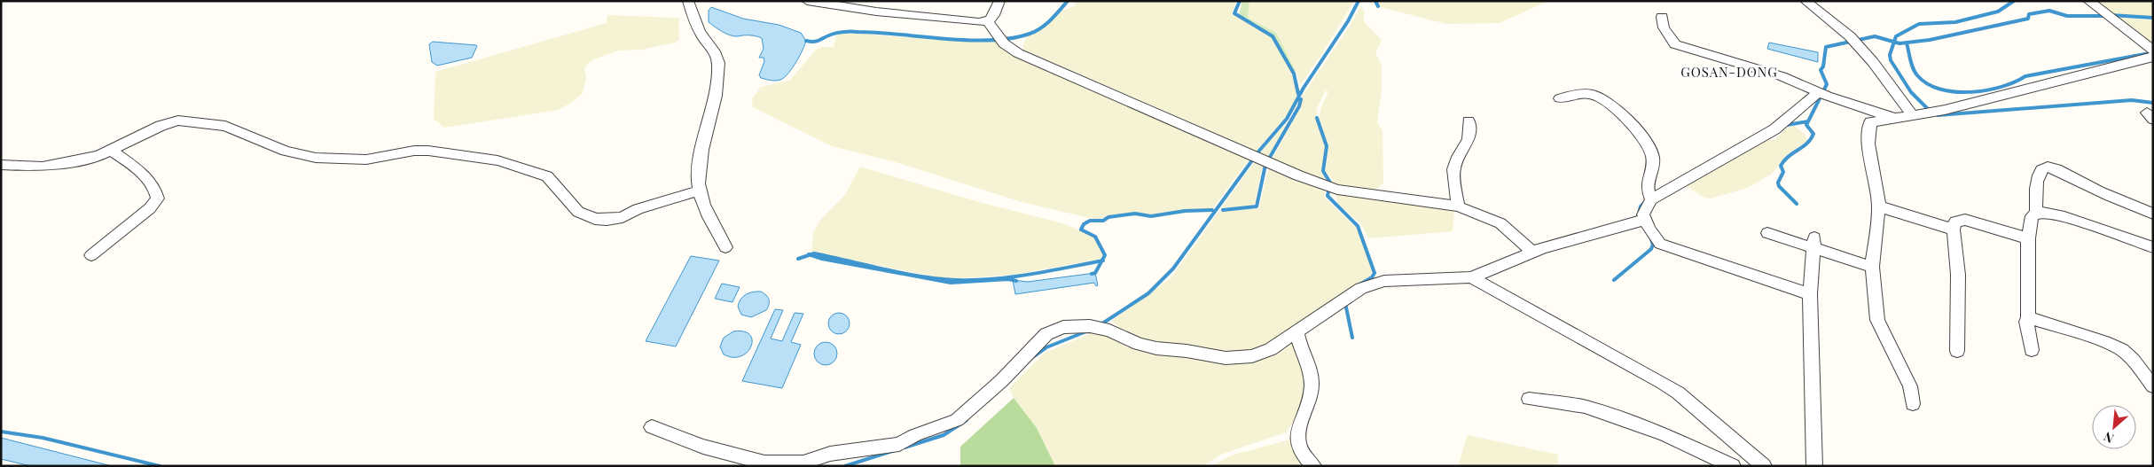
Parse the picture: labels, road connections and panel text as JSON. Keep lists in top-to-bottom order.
{
  "districts": ["GOSAN-DONG"],
  "north": "bottom left"
}
